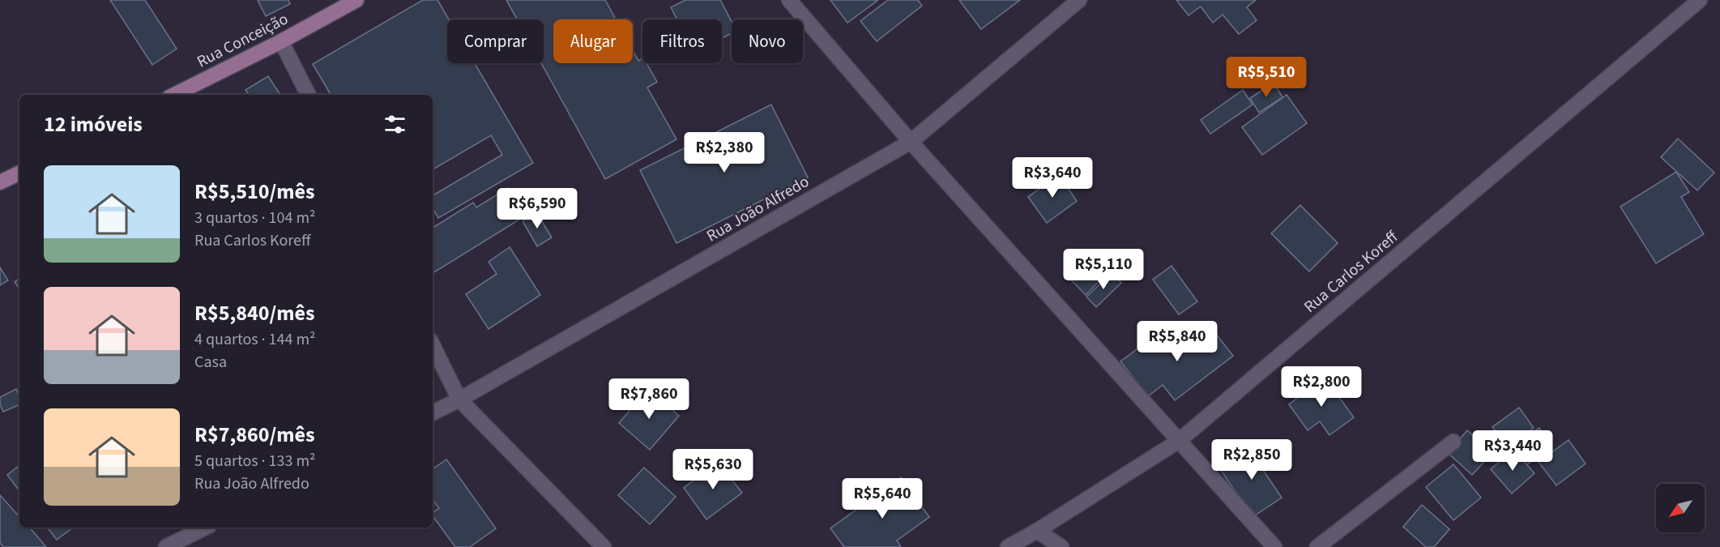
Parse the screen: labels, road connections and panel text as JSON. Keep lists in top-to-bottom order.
{
  "streets": {
    "main road": ["Rua Conceição"],
    "street": ["Rua João Alfredo", "Rua Carlos Koreff"]
  },
  "north": "bottom left",
  "page": {
    "chip": [
      "Comprar",
      "Alugar",
      "Filtros",
      "Novo"
    ],
    "price": [
      "R$5,510",
      "R$2,380",
      "R$3,640",
      "R$6,590",
      "R$5,110",
      "R$5,840",
      "R$2,800",
      "R$7,860",
      "R$3,440",
      "R$2,850",
      "R$5,630",
      "R$5,640"
    ],
    "heading": "12 imóveis",
    "list": [
      {
        "name": "R$5,510/mês",
        "note": "3 quartos · 104 m² · Rua Carlos Koreff"
      },
      {
        "name": "R$5,840/mês",
        "note": "4 quartos · 144 m² · Casa"
      },
      {
        "name": "R$7,860/mês",
        "note": "5 quartos · 133 m² · Rua João Alfredo"
      }
    ]
  }
}
